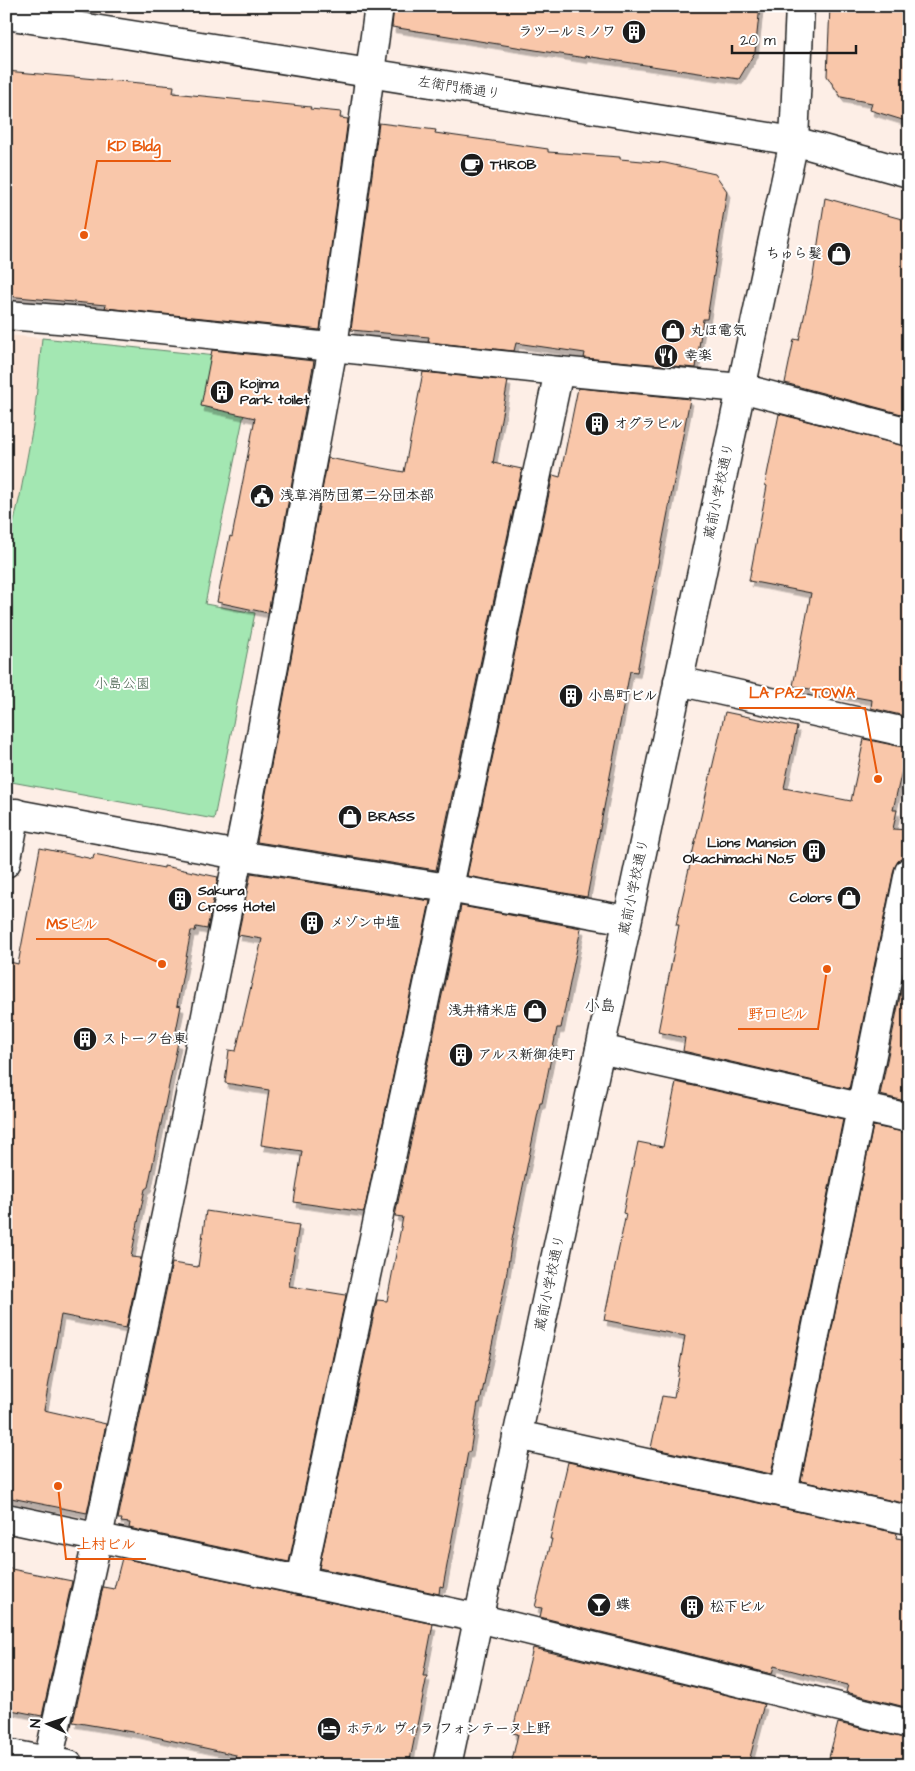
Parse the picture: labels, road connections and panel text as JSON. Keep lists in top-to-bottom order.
{
  "streets": {
    "street": ["左衛門橋通り", "蔵前小学校通り"]
  },
  "crossings": [
    ["左衛門橋通り", "蔵前小学校通り"]
  ],
  "districts": ["小島"],
  "parks": ["小島公園"],
  "places": {
    "building": [
      "ラツールミノワ",
      "Kojima Park toilet",
      "オグラビル",
      "小島町ビル",
      "Lions Mansion Okachimachi No.5",
      "Sakura Cross Hotel",
      "メゾン中塩",
      "ストーク台東",
      "アルス新御徒町",
      "松下ビル"
    ],
    "cafe": ["THROB"],
    "other": [
      "KD Bldg",
      "LA PAZ TOWA",
      "MSビル",
      "野口ビル",
      "上村ビル"
    ],
    "shop": [
      "ちゅら髪",
      "丸ほ電気",
      "BRASS",
      "Colors",
      "浅井精米店"
    ],
    "restaurant": ["幸楽"],
    "public building": ["浅草消防団第二分団本部"],
    "bar": ["蝶"],
    "hotel": ["ホテル ヴィラ フォンテーヌ上野"]
  },
  "scale_bar": "20 m",
  "north": "left"
}
